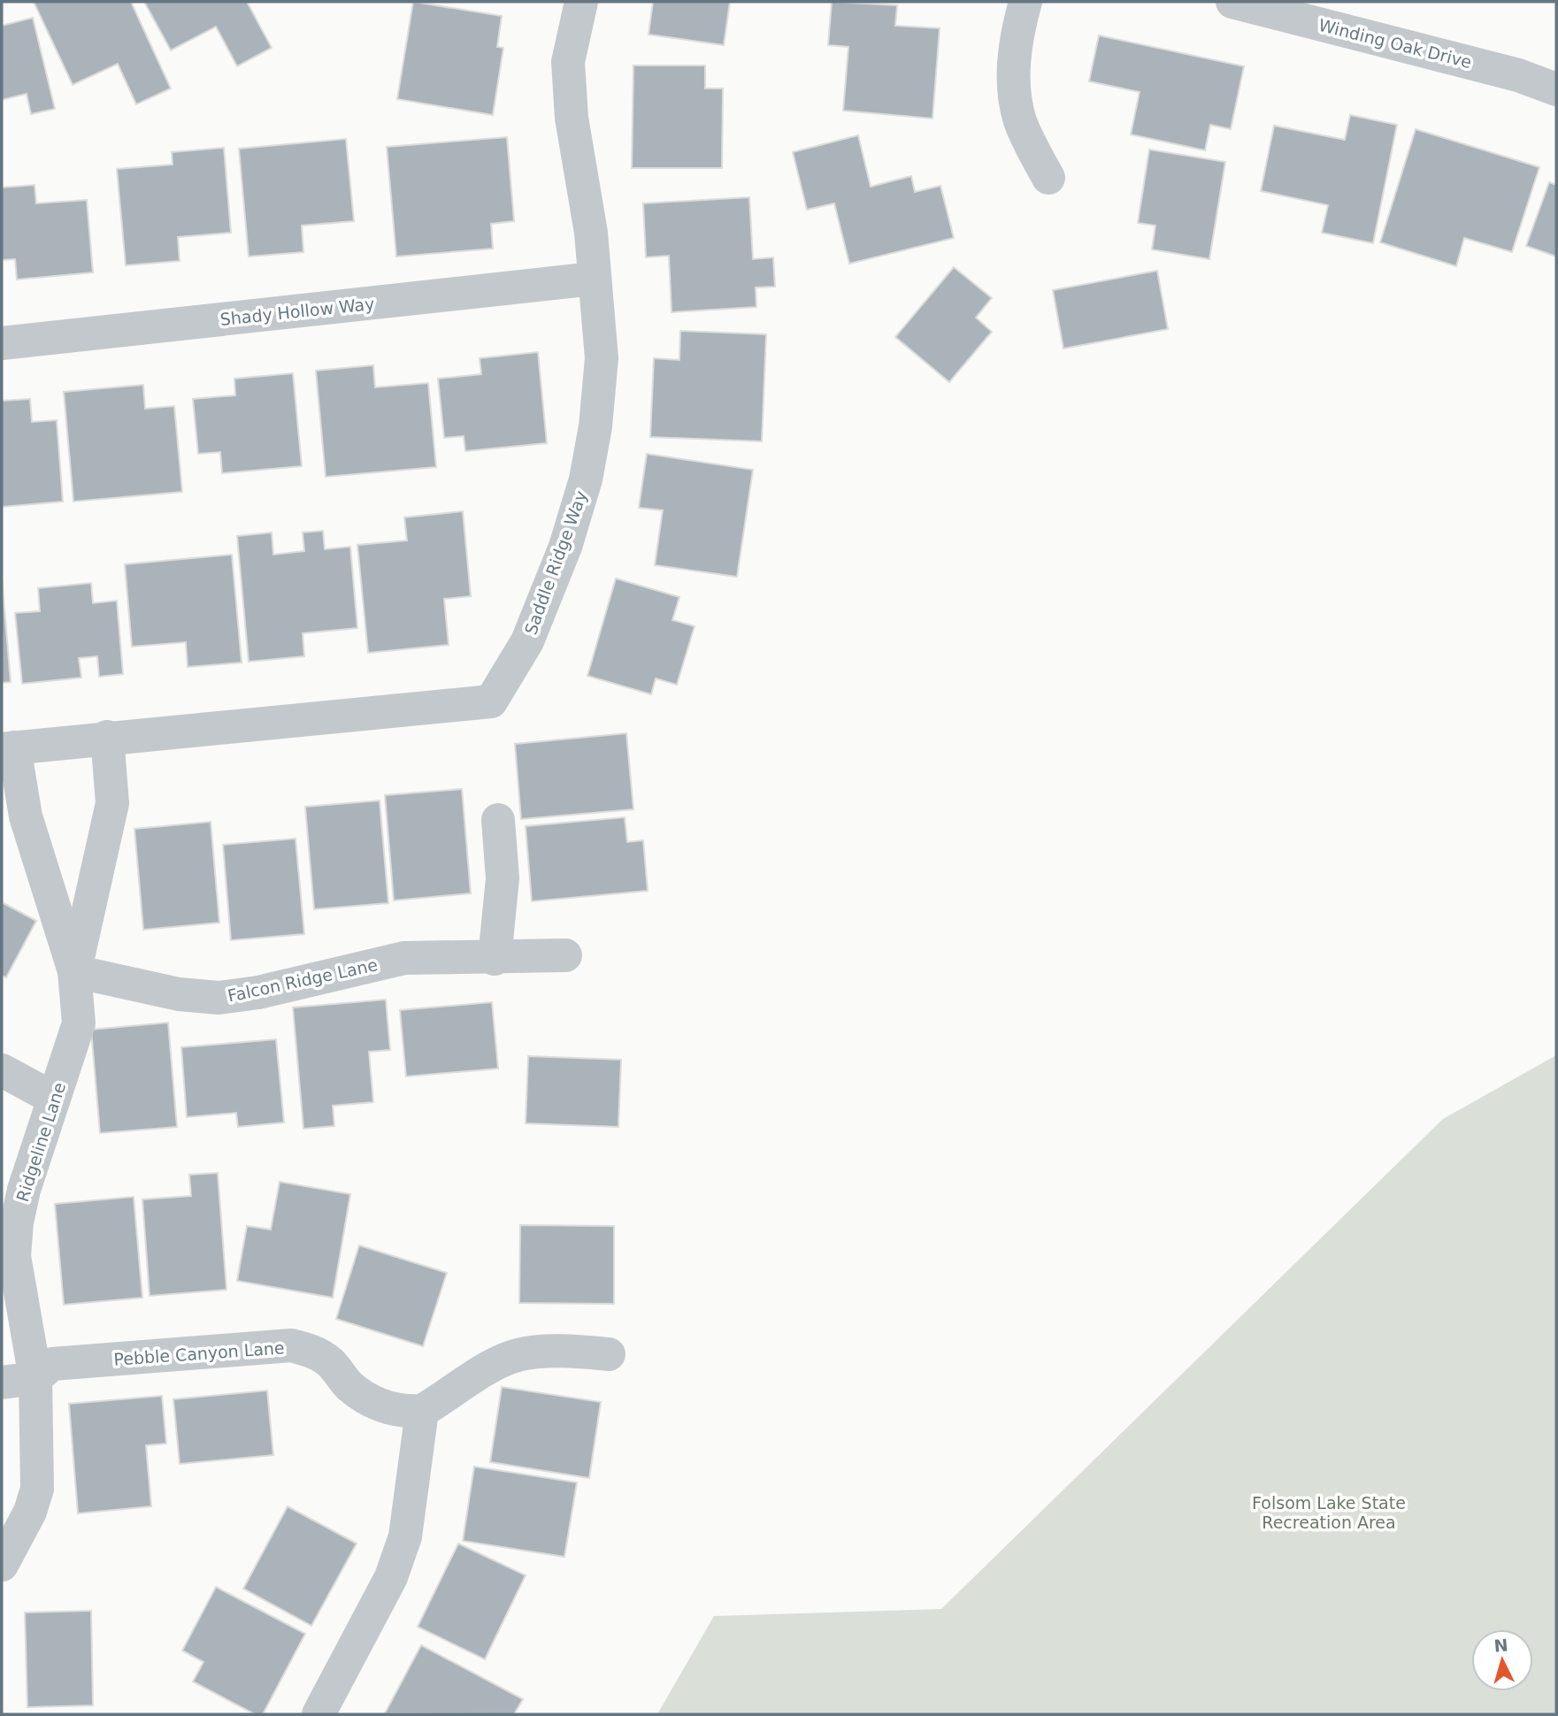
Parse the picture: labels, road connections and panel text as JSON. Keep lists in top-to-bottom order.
{
  "streets": {
    "street": [
      "Winding Oak Drive",
      "Shady Hollow Way",
      "Saddle Ridge Way",
      "Falcon Ridge Lane",
      "Ridgeline Lane",
      "Pebble Canyon Lane"
    ]
  },
  "crossings": [
    ["Shady Hollow Way", "Saddle Ridge Way"],
    ["Saddle Ridge Way", "Ridgeline Lane"],
    ["Falcon Ridge Lane", "Ridgeline Lane"],
    ["Ridgeline Lane", "Pebble Canyon Lane"]
  ],
  "parks": ["Folsom Lake State Recreation Area"],
  "north": "top"
}
